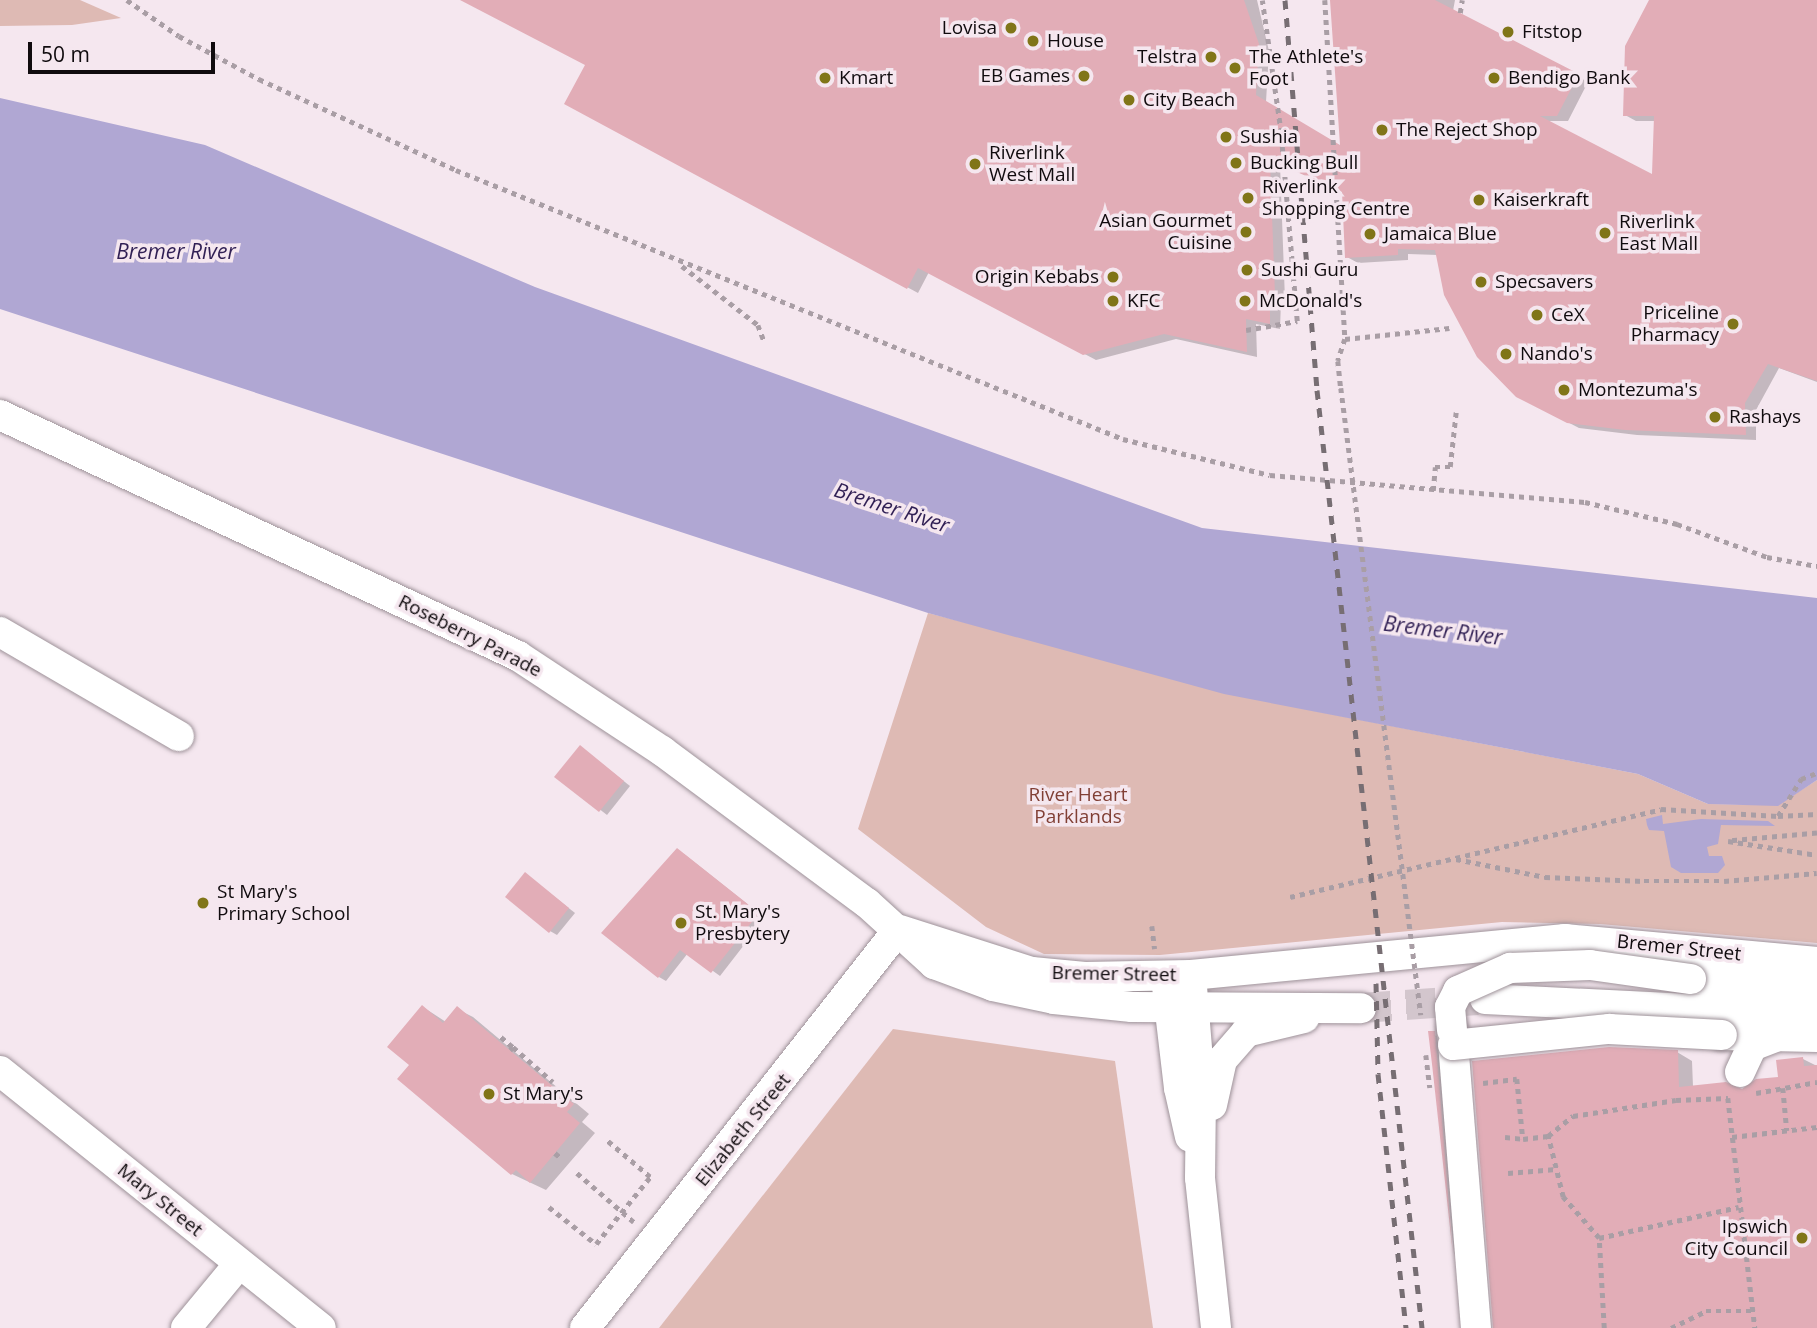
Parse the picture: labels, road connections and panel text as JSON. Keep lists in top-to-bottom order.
{
  "streets": {
    "street": [
      "Roseberry Parade",
      "Bremer Street",
      "Elizabeth Street",
      "Mary Street"
    ]
  },
  "crossings": [
    ["Roseberry Parade", "Bremer Street"],
    ["Roseberry Parade", "Elizabeth Street"],
    ["Bremer Street", "Elizabeth Street"]
  ],
  "water": ["Bremer River"],
  "parks": ["River Heart Parklands"],
  "places": [
    "Lovisa",
    "Fitstop",
    "House",
    "Telstra",
    "The Athlete's Foot",
    "EB Games",
    "Kmart",
    "Bendigo Bank",
    "City Beach",
    "The Reject Shop",
    "Sushia",
    "Bucking Bull",
    "Riverlink West Mall",
    "Riverlink Shopping Centre",
    "Kaiserkraft",
    "Asian Gourmet Cuisine",
    "Riverlink East Mall",
    "Jamaica Blue",
    "Sushi Guru",
    "Origin Kebabs",
    "Specsavers",
    "KFC",
    "McDonald's",
    "CeX",
    "Priceline Pharmacy",
    "Nando's",
    "Montezuma's",
    "Rashays",
    "St Mary's Primary School",
    "St. Mary's Presbytery",
    "St Mary's",
    "Ipswich City Council"
  ],
  "scale_bar": "50 m"
}
